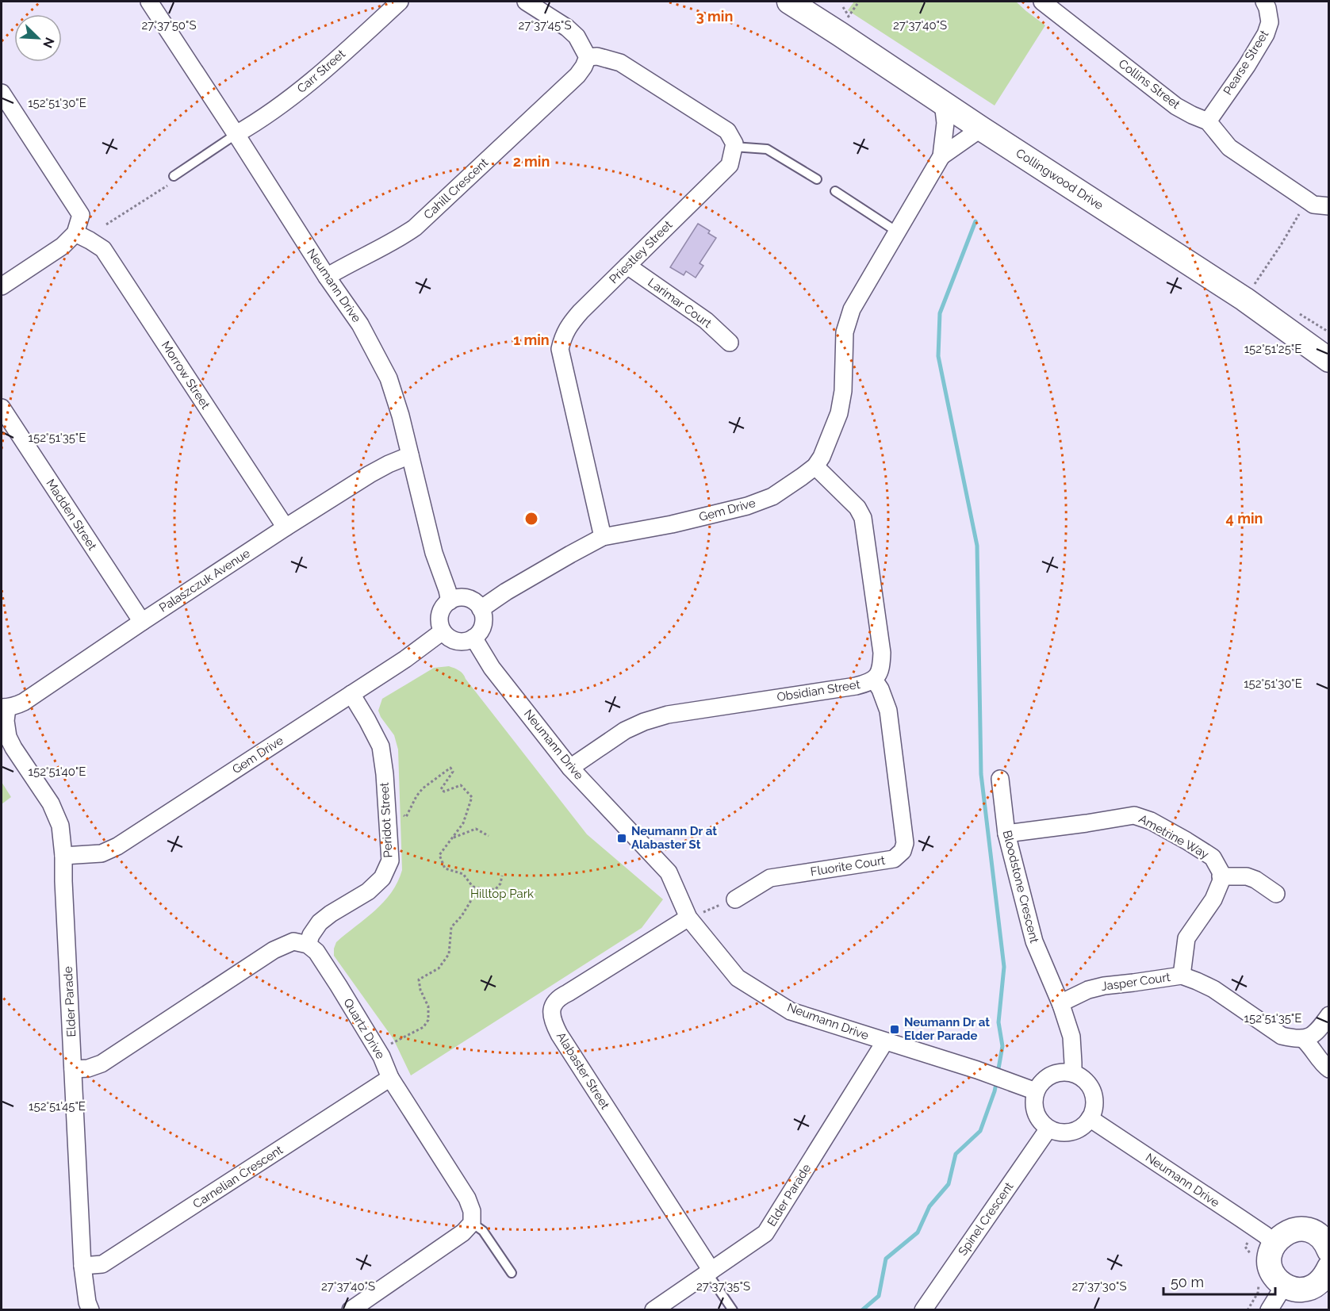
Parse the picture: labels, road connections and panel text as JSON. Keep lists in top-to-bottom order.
{
  "streets": {
    "main road": ["Collingwood Drive"],
    "street": [
      "Pearse Street",
      "Carr Street",
      "Collins Street",
      "Cahill Crescent",
      "Priestley Street",
      "Neumann Drive",
      "Larimar Court",
      "Morrow Street",
      "Gem Drive",
      "Madden Street",
      "Palaszczuk Avenue",
      "Obsidian Street",
      "Peridot Street",
      "Ametrine Way",
      "Fluorite Court",
      "Bloodstone Crescent",
      "Jasper Court",
      "Elder Parade",
      "Quartz Drive",
      "Alabaster Street",
      "Carnelian Crescent",
      "Spinel Crescent"
    ]
  },
  "crossings": [
    ["Pearse Street", "Collins Street"],
    ["Carr Street", "Neumann Drive"],
    ["Collingwood Drive", "Gem Drive"],
    ["Cahill Crescent", "Neumann Drive"],
    ["Priestley Street", "Larimar Court"],
    ["Priestley Street", "Gem Drive"],
    ["Neumann Drive", "Gem Drive"],
    ["Neumann Drive", "Palaszczuk Avenue"],
    ["Neumann Drive", "Obsidian Street"],
    ["Neumann Drive", "Bloodstone Crescent"],
    ["Neumann Drive", "Elder Parade"],
    ["Neumann Drive", "Alabaster Street"],
    ["Neumann Drive", "Spinel Crescent"],
    ["Morrow Street", "Palaszczuk Avenue"],
    ["Gem Drive", "Obsidian Street"],
    ["Gem Drive", "Peridot Street"],
    ["Gem Drive", "Elder Parade"],
    ["Madden Street", "Palaszczuk Avenue"],
    ["Palaszczuk Avenue", "Elder Parade"],
    ["Obsidian Street", "Fluorite Court"],
    ["Peridot Street", "Quartz Drive"],
    ["Ametrine Way", "Bloodstone Crescent"],
    ["Bloodstone Crescent", "Jasper Court"],
    ["Bloodstone Crescent", "Spinel Crescent"],
    ["Elder Parade", "Alabaster Street"],
    ["Elder Parade", "Carnelian Crescent"],
    ["Quartz Drive", "Carnelian Crescent"]
  ],
  "parks": ["Hilltop Park"],
  "places": {
    "transit": ["Neumann Dr at Alabaster St", "Neumann Dr at Elder Parade"]
  },
  "scale_bar": "50 m",
  "north": "bottom right",
  "coordinates": [
    "27°37'50\"S",
    "27°37'40\"S",
    "27°37'45\"S",
    "152°51'30\"E",
    "152°51'25\"E",
    "152°51'35\"E",
    "152°51'40\"E",
    "152°51'45\"E",
    "27°37'35\"S",
    "27°37'30\"S"
  ],
  "rings": [
    "3 min",
    "2 min",
    "1 min",
    "4 min"
  ]
}
